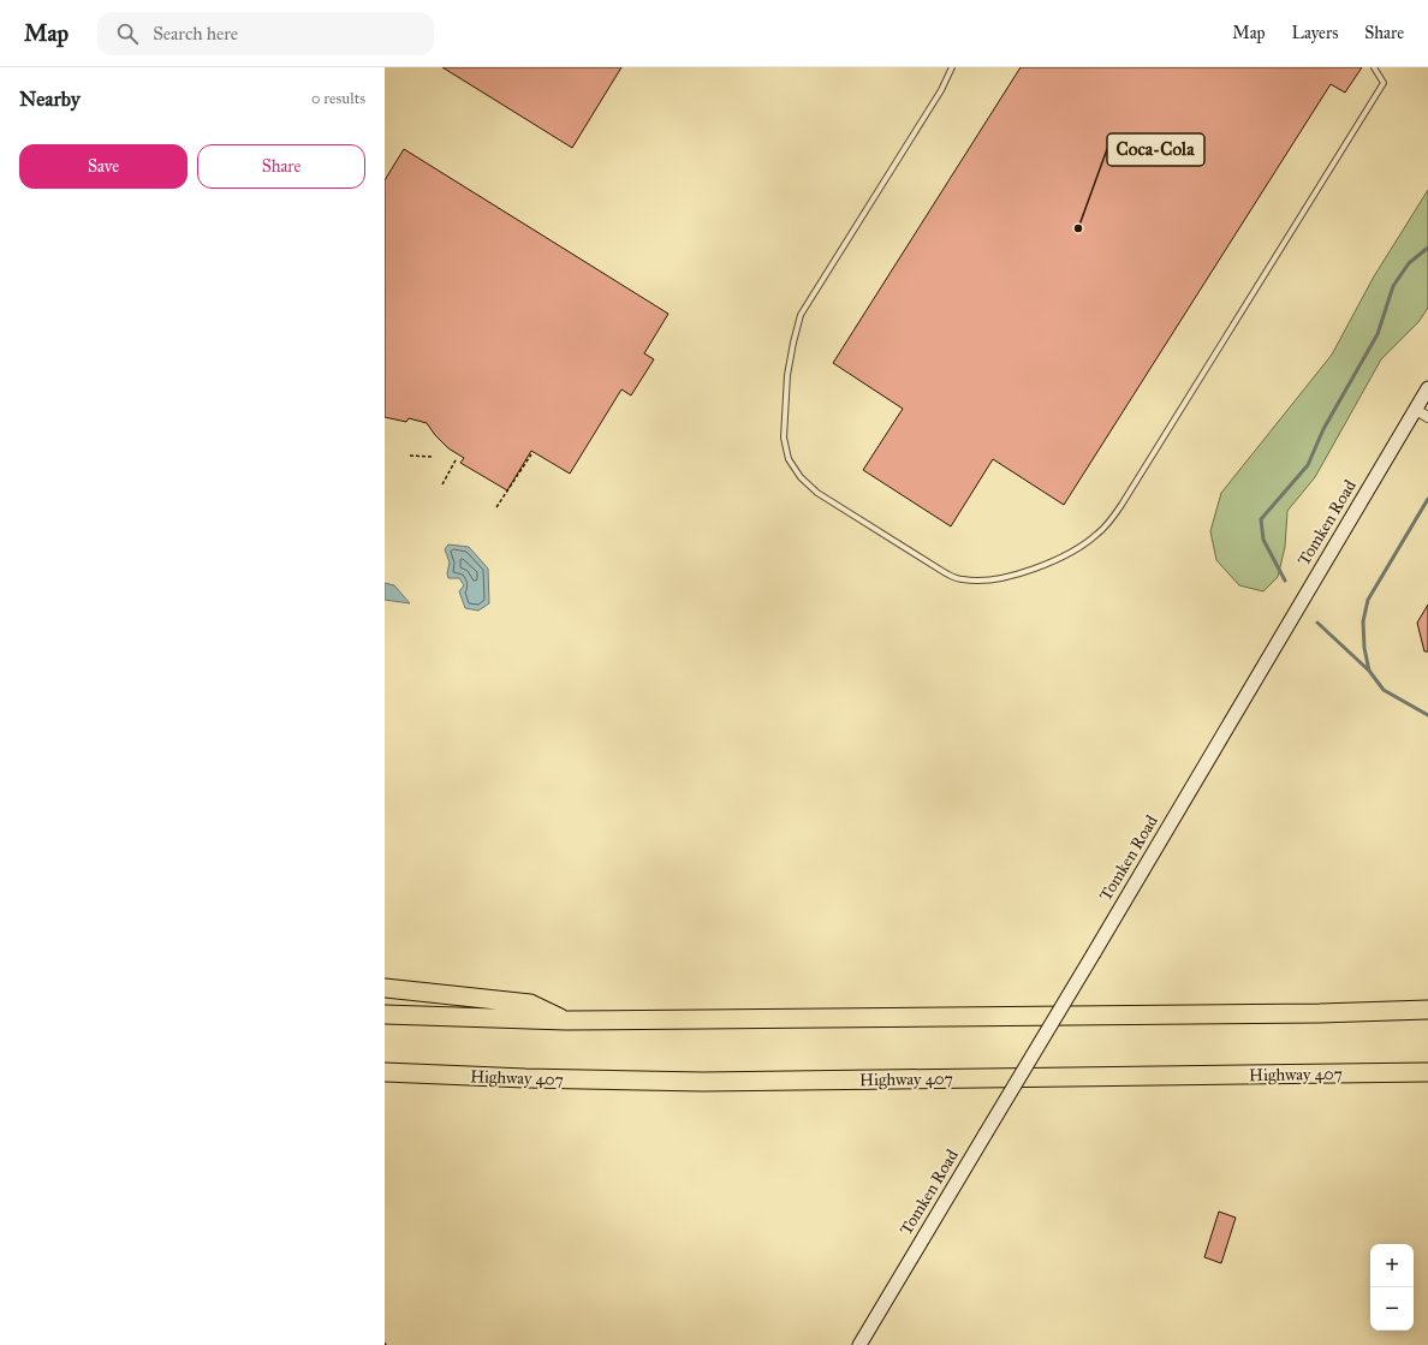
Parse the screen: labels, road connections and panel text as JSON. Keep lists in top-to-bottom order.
{
  "streets": {
    "highway": ["Highway 407"],
    "main road": ["Tomken Road"]
  },
  "places": ["Coca-Cola"],
  "page": {
    "header": "Map",
    "search": "Search here",
    "nav": ["Map", "Layers", "Share"],
    "heading": ["Nearby", "0 results"],
    "buttons": ["Save", "Share"],
    "map_buttons": ["+", "−"]
  }
}
